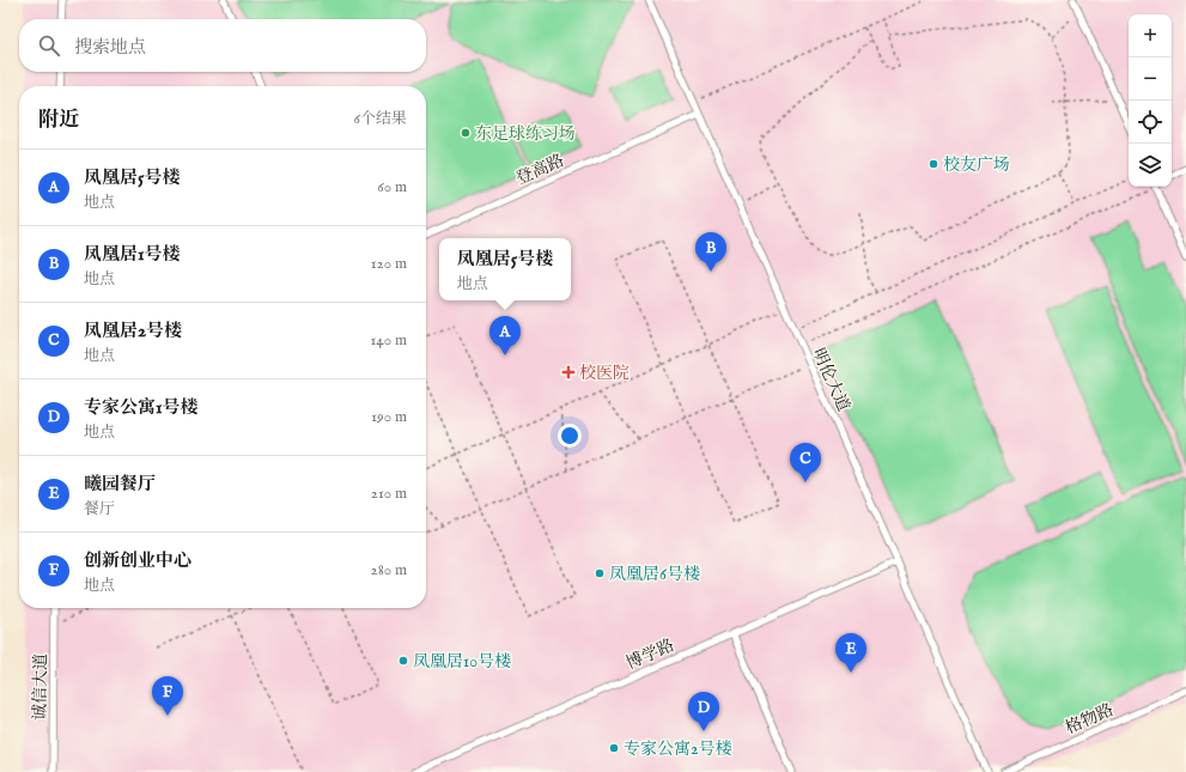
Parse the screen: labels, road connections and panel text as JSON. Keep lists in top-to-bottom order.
{
  "streets": {
    "lane": [
      "登高路",
      "明伦大道",
      "博学路",
      "诚信大道",
      "格物路"
    ]
  },
  "crossings": [
    ["登高路", "明伦大道"],
    ["明伦大道", "博学路"]
  ],
  "places": {
    "other": [
      "东足球练习场",
      "校友广场",
      "凤凰居6号楼",
      "凤凰居10号楼",
      "专家公寓2号楼"
    ],
    "health": ["校医院"]
  },
  "page": {
    "map_buttons": ["+", "−"],
    "search": "搜索地点",
    "heading": ["附近", "6个结果"],
    "list": [
      {
        "mark": "A",
        "name": "凤凰居5号楼",
        "note": "地点",
        "value": "60 m"
      },
      {
        "mark": "B",
        "name": "凤凰居1号楼",
        "note": "地点",
        "value": "120 m"
      },
      {
        "mark": "C",
        "name": "凤凰居2号楼",
        "note": "地点",
        "value": "140 m"
      },
      {
        "mark": "D",
        "name": "专家公寓1号楼",
        "note": "地点",
        "value": "190 m"
      },
      {
        "mark": "E",
        "name": "曦园餐厅",
        "note": "餐厅",
        "value": "210 m"
      },
      {
        "mark": "F",
        "name": "创新创业中心",
        "note": "地点",
        "value": "280 m"
      }
    ],
    "pins": [
      "B",
      "A",
      "C",
      "E",
      "F",
      "D"
    ],
    "popup": ["凤凰居5号楼", "地点"]
  }
}
